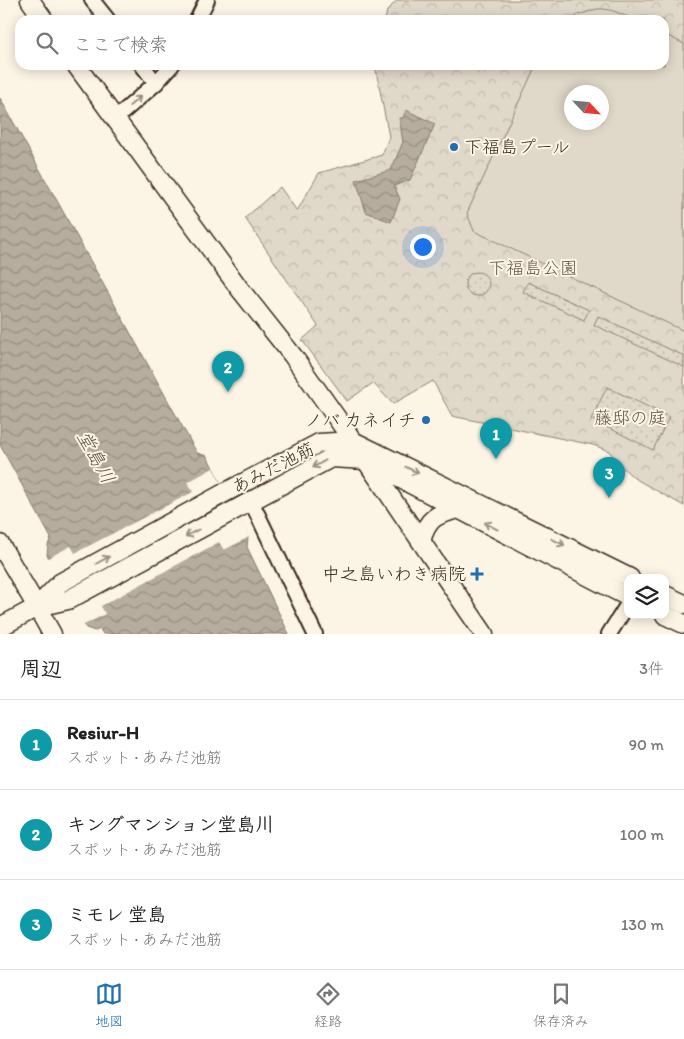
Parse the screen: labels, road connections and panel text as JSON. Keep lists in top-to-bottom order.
{
  "streets": {
    "street": ["あみだ池筋"]
  },
  "water": ["堂島川"],
  "parks": ["下福島公園", "藤邸の庭"],
  "places": {
    "other": ["下福島プール", "ノバ カネイチ"],
    "health": ["中之島いわき病院"]
  },
  "north": "bottom right",
  "page": {
    "search": "ここで検索",
    "pins": ["2", "1", "3"],
    "heading": ["周辺", "3件"],
    "list": [
      {
        "mark": "1",
        "name": "Resiur-H",
        "note": "スポット · あみだ池筋",
        "value": "90 m"
      },
      {
        "mark": "2",
        "name": "キングマンション堂島川",
        "note": "スポット · あみだ池筋",
        "value": "100 m"
      },
      {
        "mark": "3",
        "name": "ミモレ 堂島",
        "note": "スポット · あみだ池筋",
        "value": "130 m"
      }
    ],
    "nav": ["地図", "経路", "保存済み"]
  }
}
